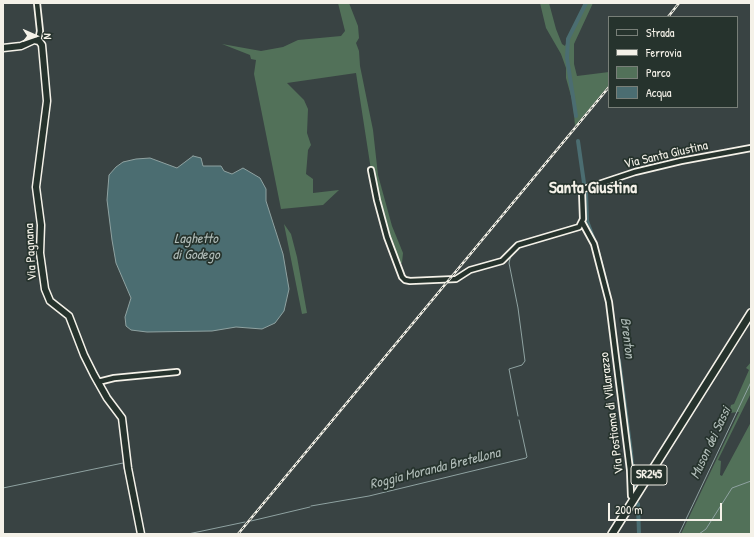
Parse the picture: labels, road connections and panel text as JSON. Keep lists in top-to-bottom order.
{
  "streets": {
    "main road": ["SR245"],
    "street": ["Via Santa Giustina", "Via Pagnana", "Via Postioma di Villarazzo"]
  },
  "crossings": [
    ["Via Santa Giustina", "Via Postioma di Villarazzo"],
    ["Via Postioma di Villarazzo", "SR245"]
  ],
  "districts": ["Santa Giustina"],
  "water": [
    "Laghetto di Godego",
    "Brenton",
    "Muson dei Sassi",
    "Roggia Moranda Bretellona"
  ],
  "legend": [
    "Strada",
    "Ferrovia",
    "Parco",
    "Acqua"
  ],
  "scale_bar": "200 m",
  "north": "right"
}
